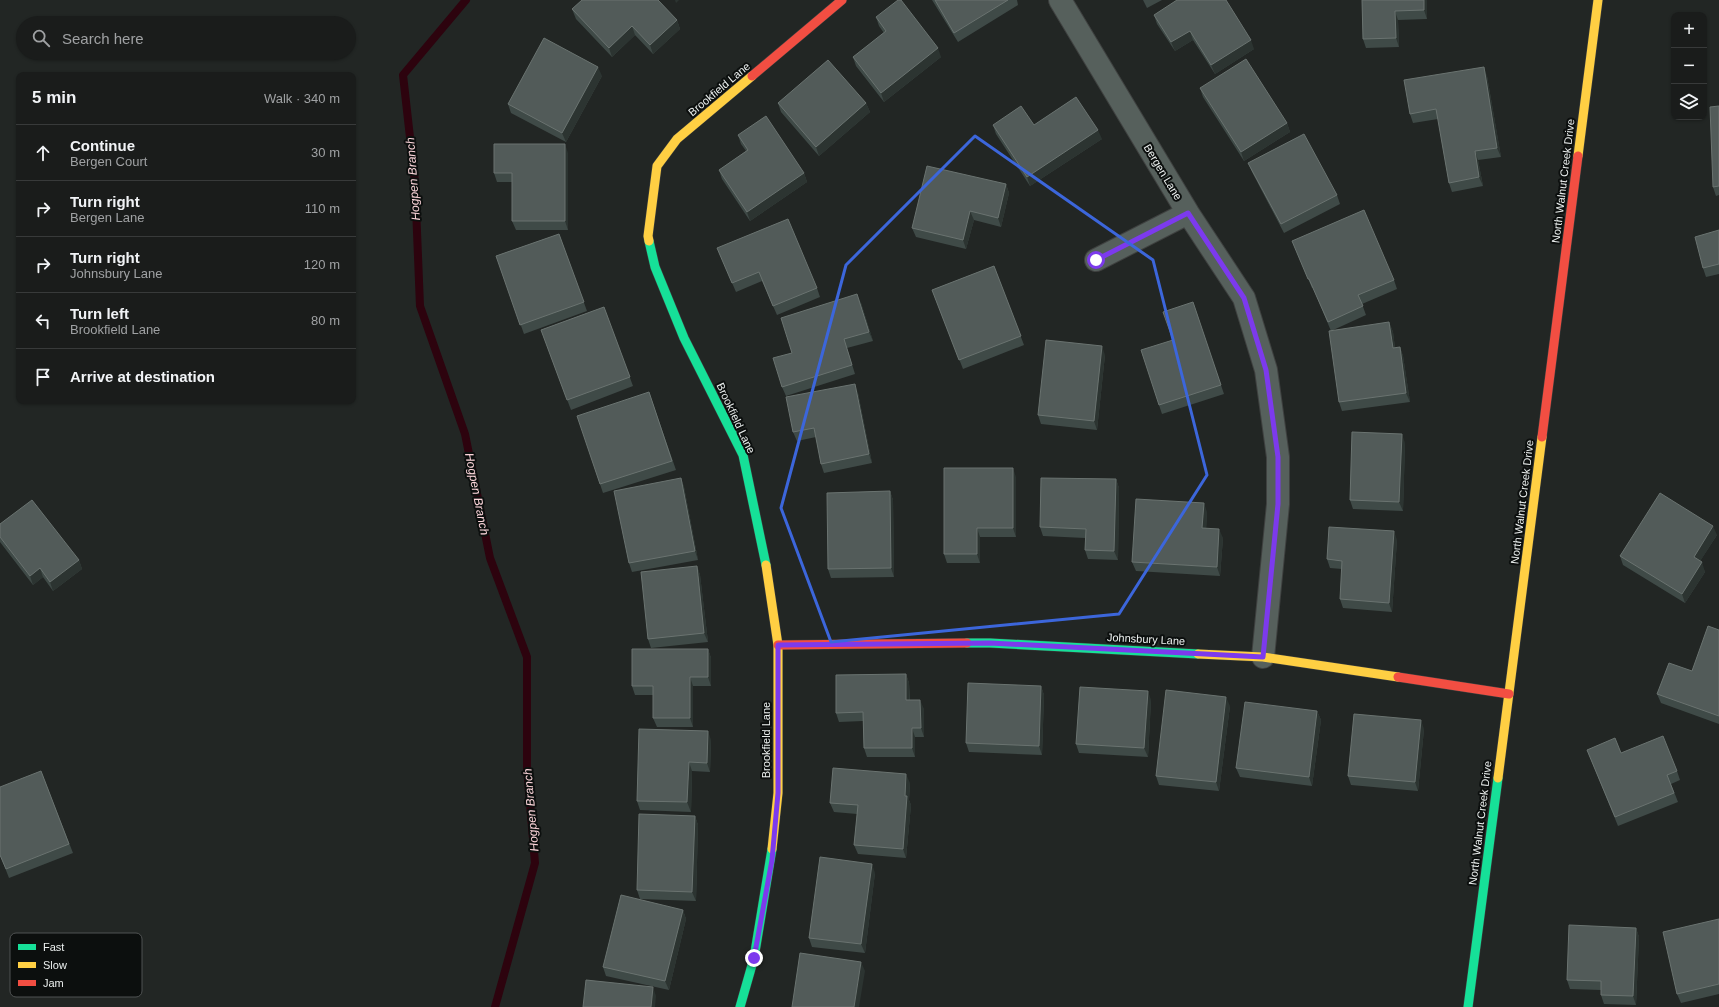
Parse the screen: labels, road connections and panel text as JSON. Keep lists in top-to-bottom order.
{
  "streets": {
    "street": [
      "Brookfield Lane",
      "Bergen Lane",
      "North Walnut Creek Drive",
      "Johnsbury Lane"
    ]
  },
  "crossings": [
    ["Brookfield Lane", "Johnsbury Lane"],
    ["Bergen Lane", "Johnsbury Lane"],
    ["North Walnut Creek Drive", "Johnsbury Lane"]
  ],
  "water": ["Hogpen Branch"],
  "legend": ["Fast", "Slow", "Jam"],
  "page": {
    "map_buttons": ["+", "−"],
    "search": "Search here",
    "heading": ["5 min", "Walk · 340 m"],
    "list": [
      ["Continue", "Bergen Court", "30 m"],
      ["Turn right", "Bergen Lane", "110 m"],
      ["Turn right", "Johnsbury Lane", "120 m"],
      ["Turn left", "Brookfield Lane", "80 m"],
      "Arrive at destination"
    ]
  }
}
